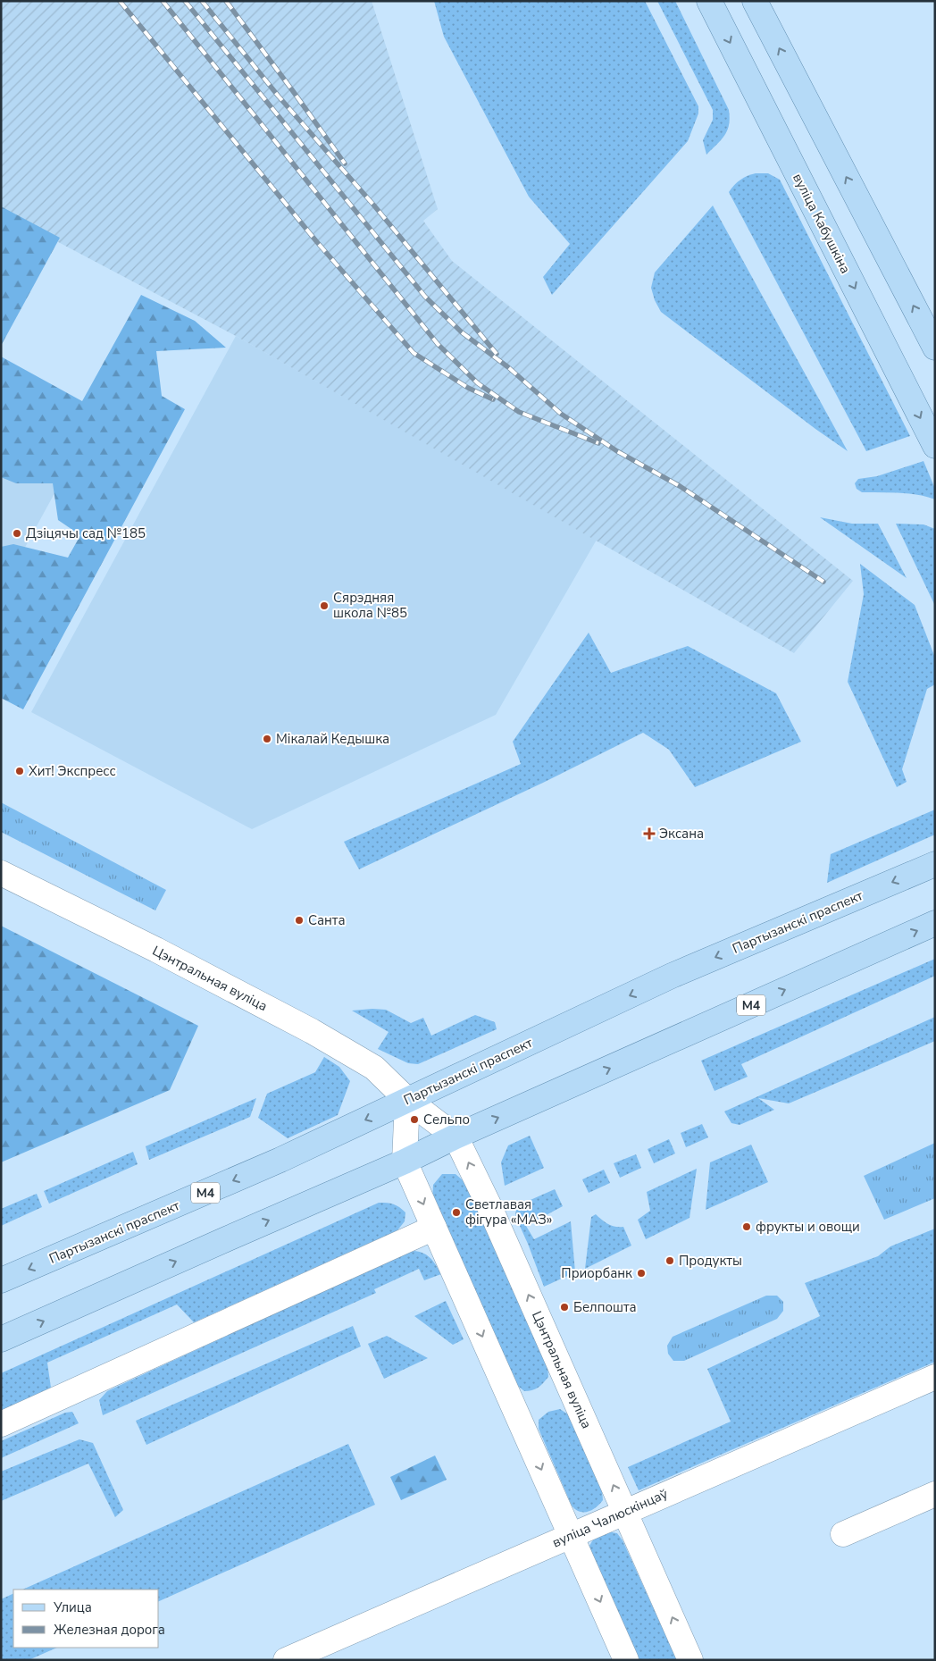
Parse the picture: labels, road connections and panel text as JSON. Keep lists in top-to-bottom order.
{
  "streets": {
    "main road": ["вуліца Кабушкіна", "Партызанскі праспект", "М4"],
    "street": ["Цэнтральная вуліца", "вуліца Чалюскінцаў"]
  },
  "crossings": [
    ["Партызанскі праспект", "Цэнтральная вуліца"],
    ["Цэнтральная вуліца", "М4"],
    ["Цэнтральная вуліца", "вуліца Чалюскінцаў"]
  ],
  "places": {
    "other": [
      "Дзіцячы сад №185",
      "Сярэдняя школа №85",
      "Мікалай Кедышка",
      "Хит! Экспресс",
      "Санта",
      "Сельпо",
      "Светлавая фігура «МАЗ»",
      "фрукты и овощи",
      "Продукты",
      "Приорбанк",
      "Белпошта"
    ],
    "health": ["Эксана"]
  },
  "legend": ["Улица", "Железная дорога"]
}
